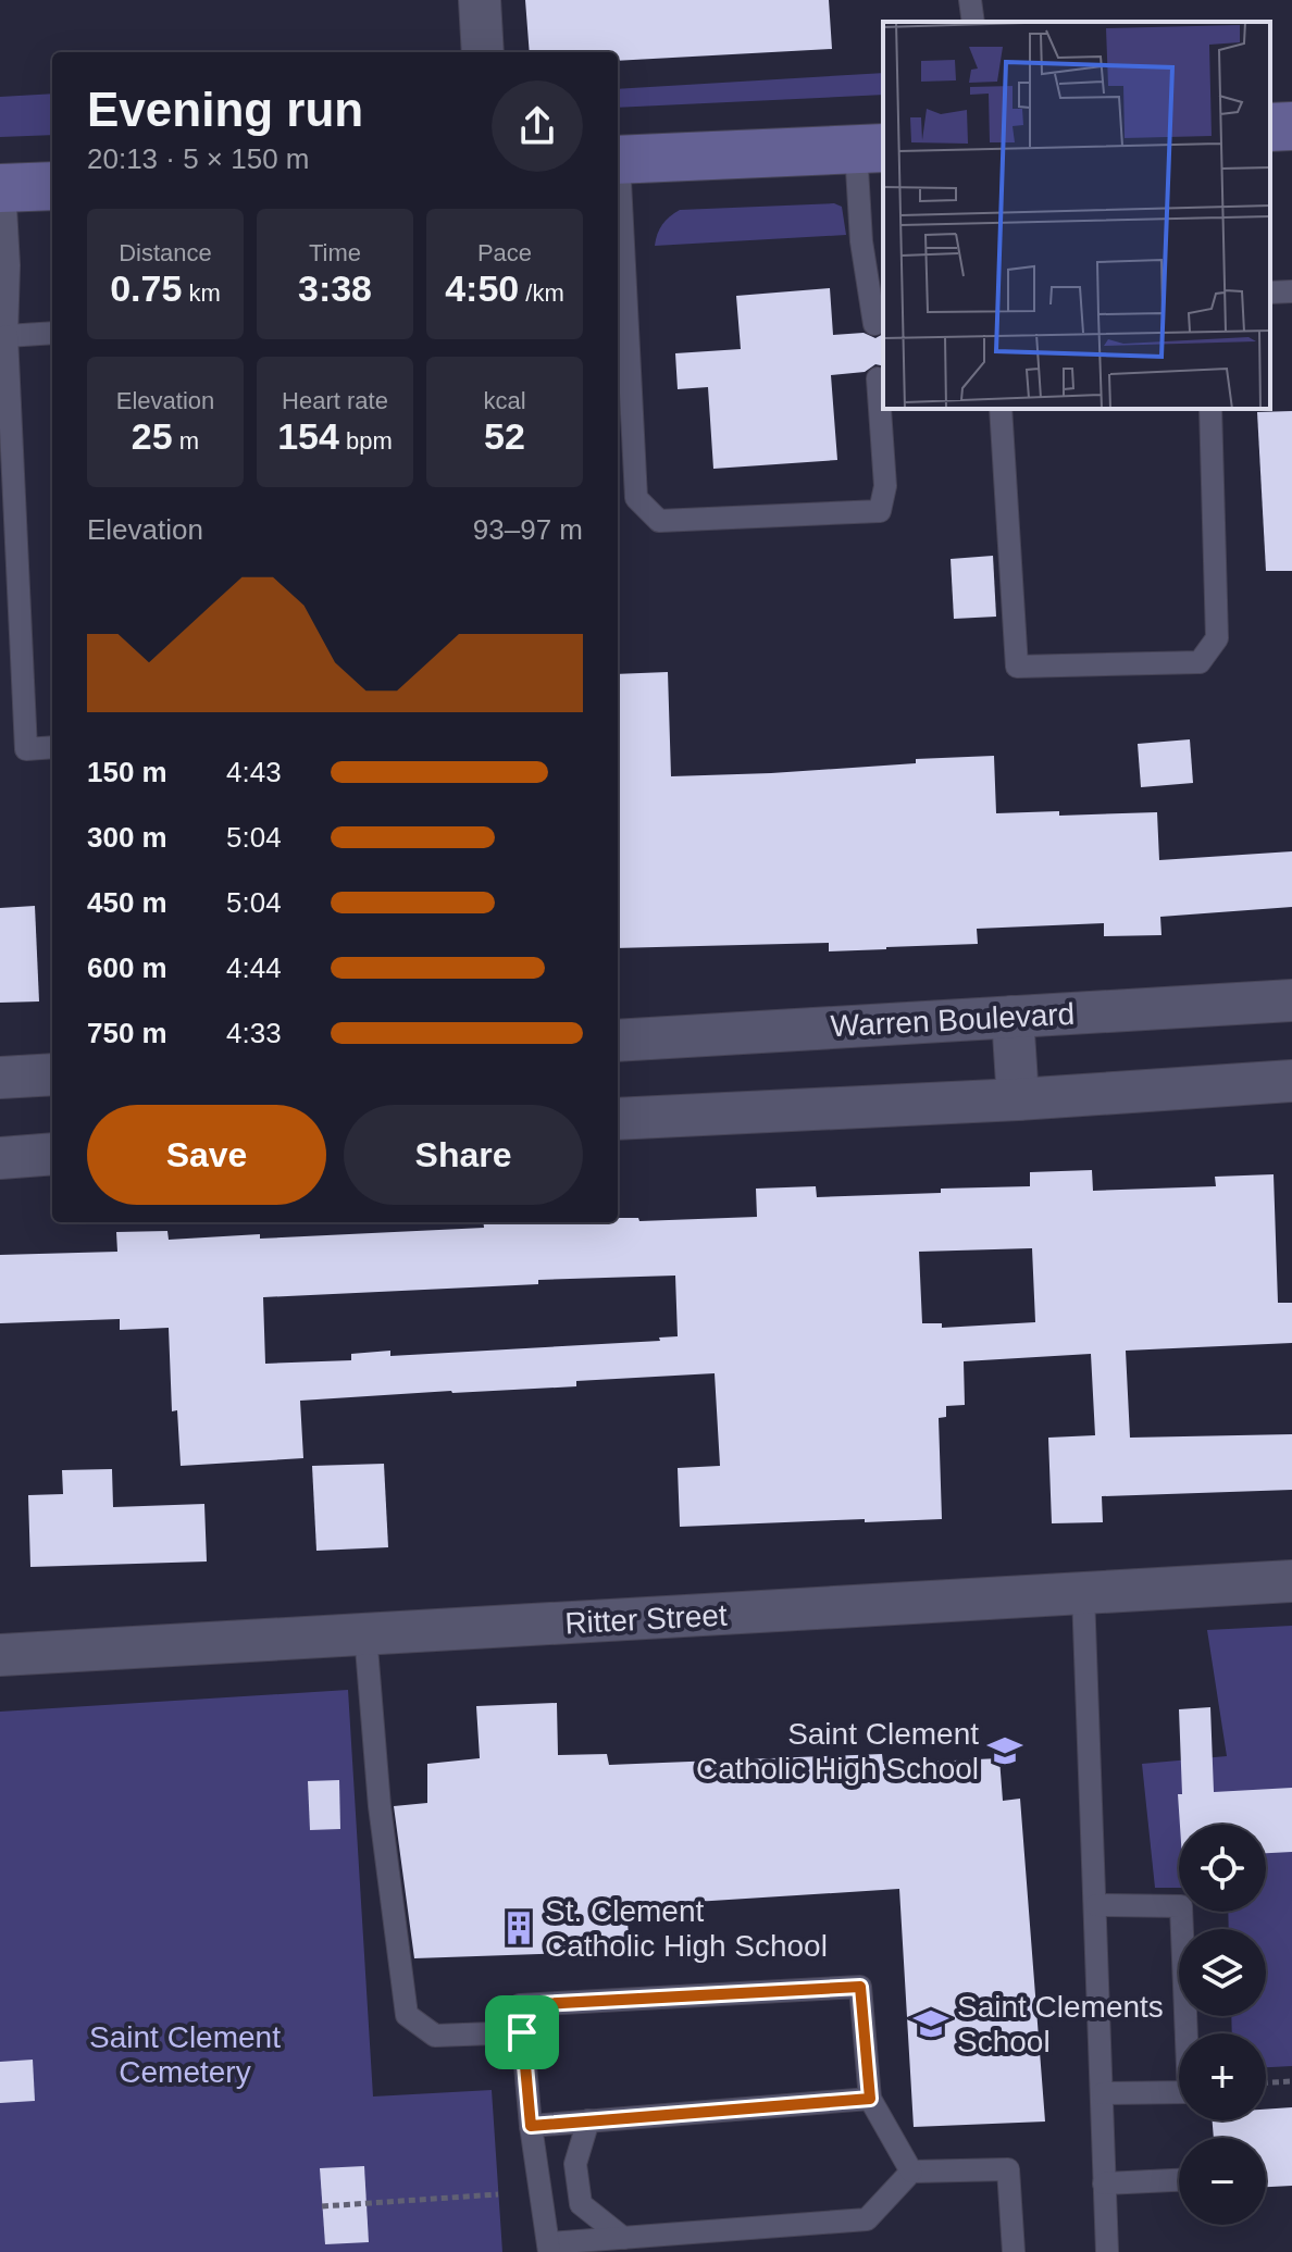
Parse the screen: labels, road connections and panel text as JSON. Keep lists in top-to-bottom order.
{
  "streets": {
    "street": ["Warren Boulevard", "Ritter Street"]
  },
  "parks": ["Saint Clement Cemetery"],
  "places": {
    "school or university": ["Saint Clement Catholic High School", "Saint Clements School"],
    "building": ["St. Clement Catholic High School"]
  },
  "page": {
    "heading": ["Evening run", "20:13 · 5 × 150 m"],
    "stats": [
      ["Distance", "0.75 km"],
      ["Time", "3:38"],
      ["Pace", "4:50 /km"],
      ["Elevation", "25 m"],
      ["Heart rate", "154 bpm"],
      ["kcal", "52"]
    ],
    "chart": ["Elevation", "93–97 m"],
    "list": [
      {
        "name": "150 m",
        "note": "4:43"
      },
      {
        "name": "300 m",
        "note": "5:04"
      },
      {
        "name": "450 m",
        "note": "5:04"
      },
      {
        "name": "600 m",
        "note": "4:44"
      },
      {
        "name": "750 m",
        "note": "4:33"
      }
    ],
    "buttons": ["Save", "Share"],
    "map_buttons": ["+", "−"]
  }
}
